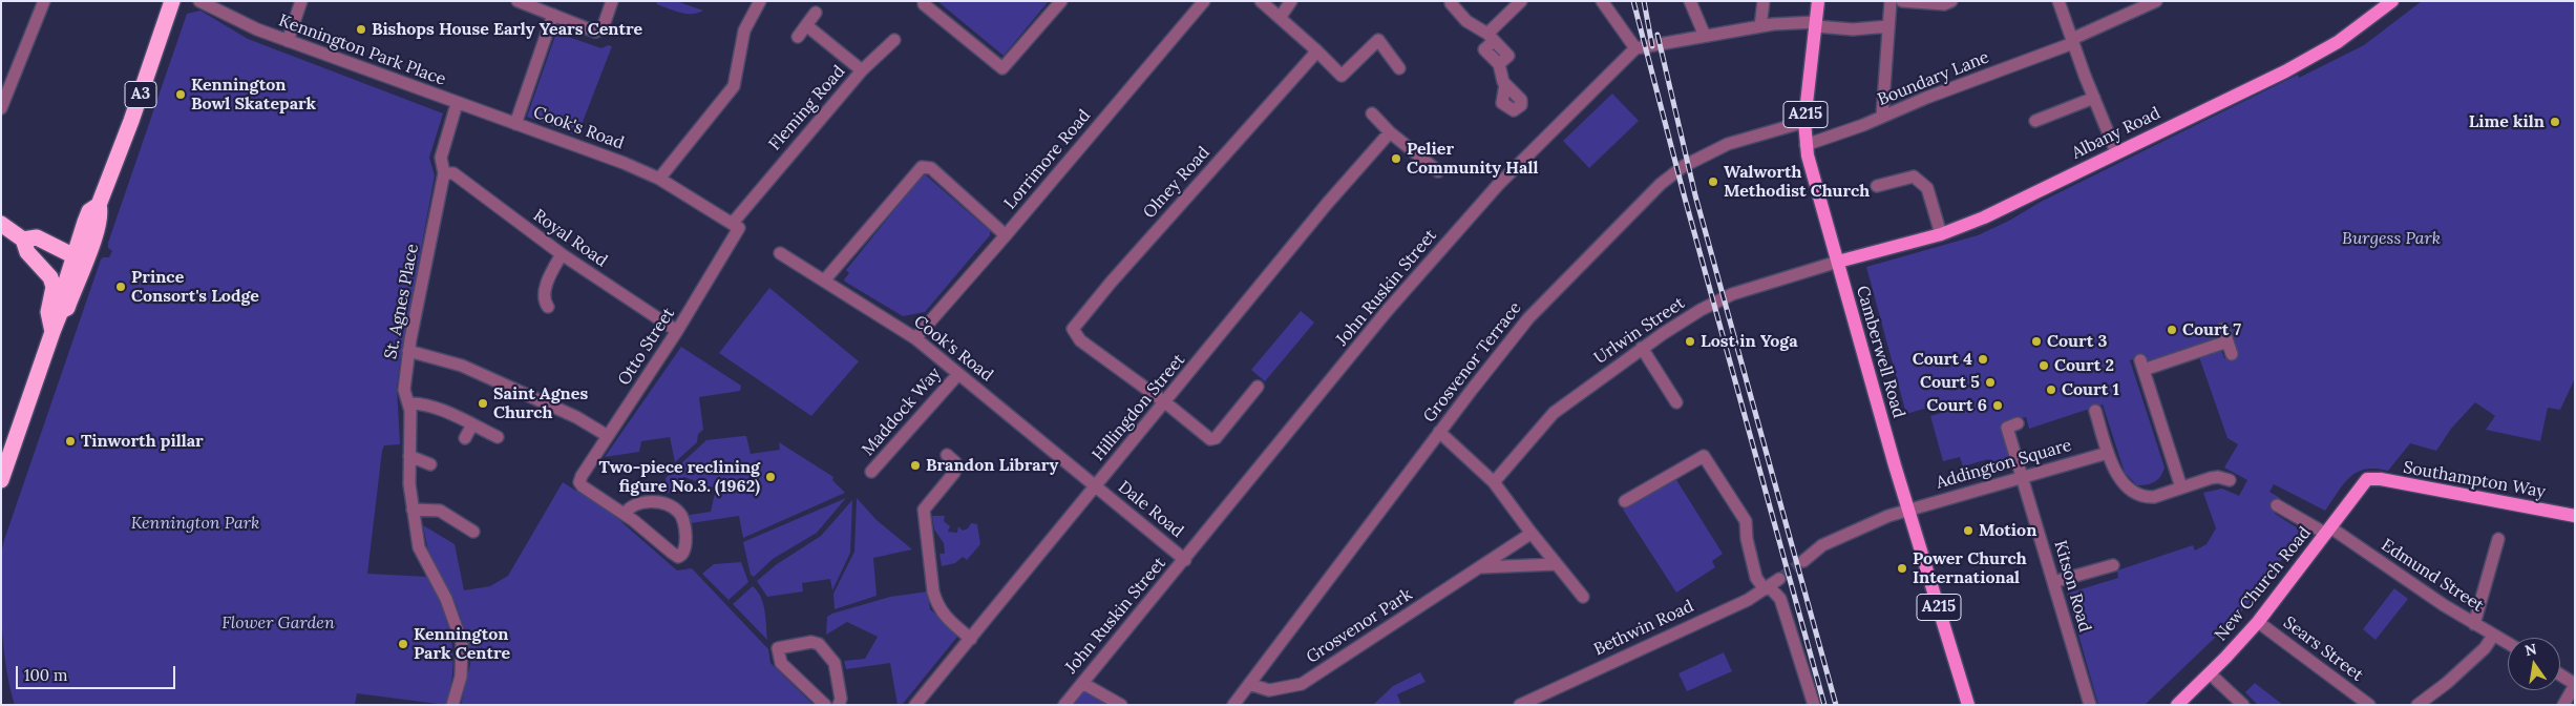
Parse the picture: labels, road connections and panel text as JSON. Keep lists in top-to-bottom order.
{
  "streets": {
    "highway": ["A3"],
    "main road": [
      "A215",
      "Albany Road",
      "Camberwell Road",
      "Southampton Way",
      "New Church Road"
    ],
    "street": [
      "Kennington Park Place",
      "Boundary Lane",
      "Fleming Road",
      "Cook's Road",
      "Lorrimore Road",
      "Olney Road",
      "Royal Road",
      "John Ruskin Street",
      "St. Agnes Place",
      "Urlwin Street",
      "Otto Street",
      "Grosvenor Terrace",
      "Hillingdon Street",
      "Maddock Way",
      "Addington Square",
      "Dale Road",
      "Edmund Street",
      "Kitson Road",
      "Grosvenor Park",
      "Bethwin Road",
      "Sears Street"
    ]
  },
  "crossings": [
    ["Kennington Park Place", "Cook's Road"],
    ["Kennington Park Place", "St. Agnes Place"],
    ["Boundary Lane", "Camberwell Road"],
    ["Fleming Road", "Cook's Road"],
    ["Fleming Road", "Otto Street"],
    ["Cook's Road", "Lorrimore Road"],
    ["Cook's Road", "Otto Street"],
    ["Cook's Road", "Hillingdon Street"],
    ["Cook's Road", "Maddock Way"],
    ["Cook's Road", "Dale Road"],
    ["Albany Road", "Urlwin Street"],
    ["Albany Road", "Camberwell Road"],
    ["Olney Road", "Hillingdon Street"],
    ["Royal Road", "St. Agnes Place"],
    ["Royal Road", "Otto Street"],
    ["John Ruskin Street", "Dale Road"],
    ["Urlwin Street", "Camberwell Road"],
    ["Camberwell Road", "Grosvenor Terrace"],
    ["Camberwell Road", "Addington Square"],
    ["Grosvenor Terrace", "Grosvenor Park"],
    ["Hillingdon Street", "Dale Road"],
    ["Addington Square", "Kitson Road"],
    ["Southampton Way", "New Church Road"],
    ["Edmund Street", "New Church Road"],
    ["New Church Road", "Sears Street"]
  ],
  "parks": ["Burgess Park", "Kennington Park", "Flower Garden"],
  "places": [
    "Bishops House Early Years Centre",
    "Kennington Bowl Skatepark",
    "Lime kiln",
    "Pelier Community Hall",
    "Walworth Methodist Church",
    "Prince Consort's Lodge",
    "Court 7",
    "Lost in Yoga",
    "Court 3",
    "Court 4",
    "Court 2",
    "Court 5",
    "Court 1",
    "Saint Agnes Church",
    "Court 6",
    "Tinworth pillar",
    "Brandon Library",
    "Two-piece reclining figure No.3. (1962)",
    "Motion",
    "Power Church International",
    "Kennington Park Centre"
  ],
  "scale_bar": "100 m",
  "north": "top"
}
